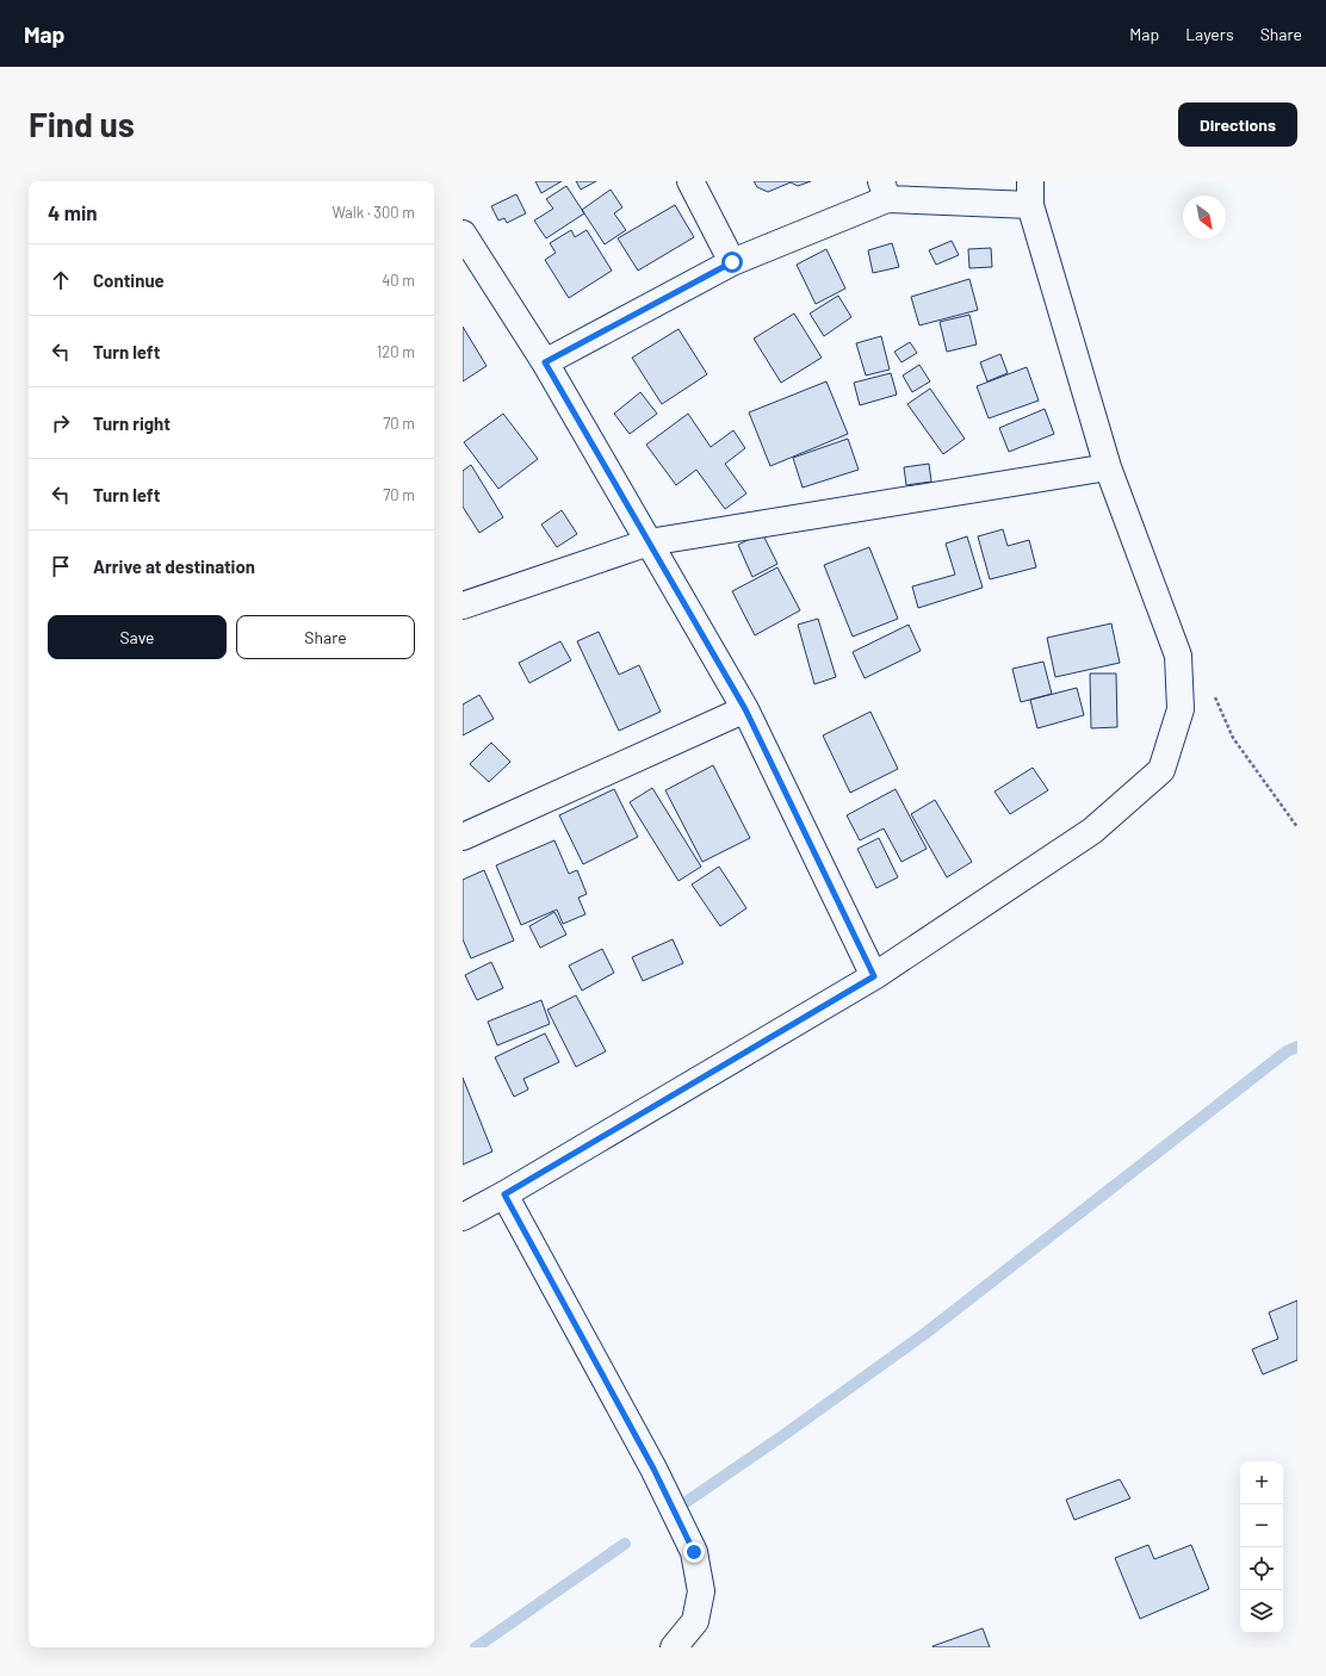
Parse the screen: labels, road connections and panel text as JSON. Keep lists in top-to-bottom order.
{
  "north": "bottom right",
  "page": {
    "header": "Map",
    "nav": ["Map", "Layers", "Share"],
    "buttons": [
      "Directions",
      ["Save", "Share"]
    ],
    "title": "Find us",
    "heading": ["4 min", "Walk · 300 m"],
    "list": [
      ["Continue", "40 m"],
      ["Turn left", "120 m"],
      ["Turn right", "70 m"],
      ["Turn left", "70 m"],
      "Arrive at destination"
    ],
    "map_buttons": ["+", "−"]
  }
}
